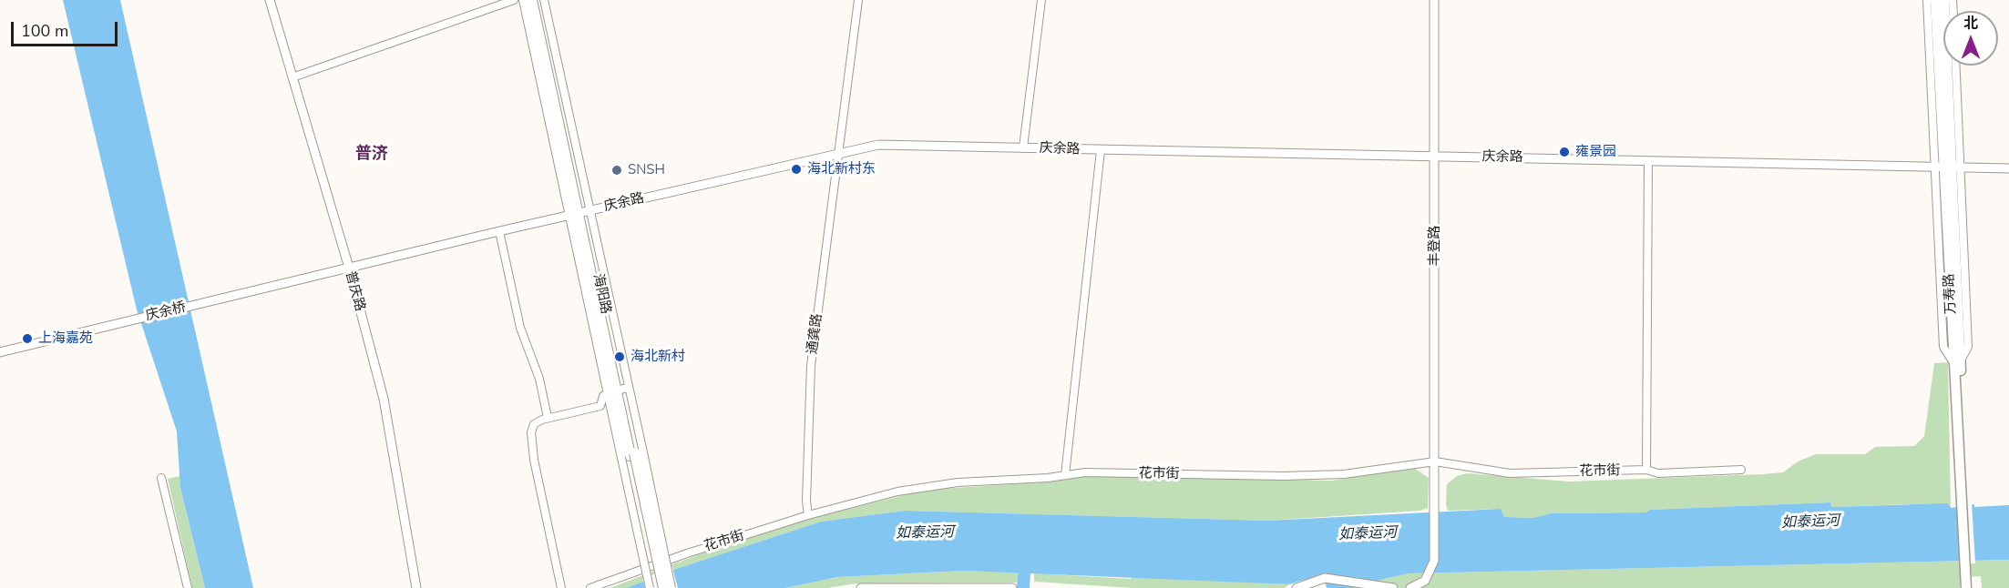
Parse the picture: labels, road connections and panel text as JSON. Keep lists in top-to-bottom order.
{
  "streets": {
    "main road": ["海阳路", "万寿路"],
    "street": [
      "庆余路",
      "丰登路",
      "普庆路",
      "庆余桥",
      "通龚路",
      "花市街"
    ]
  },
  "crossings": [
    ["庆余路", "丰登路"],
    ["庆余路", "普庆路"],
    ["庆余路", "海阳路"],
    ["庆余路", "万寿路"],
    ["庆余路", "庆余桥"],
    ["庆余路", "通龚路"],
    ["丰登路", "花市街"],
    ["通龚路", "花市街"]
  ],
  "districts": ["普济"],
  "water": ["如泰运河"],
  "places": [
    "雍景园",
    "海北新村东",
    "SNSH",
    "上海嘉苑",
    "海北新村"
  ],
  "scale_bar": "100 m",
  "north": "top"
}
